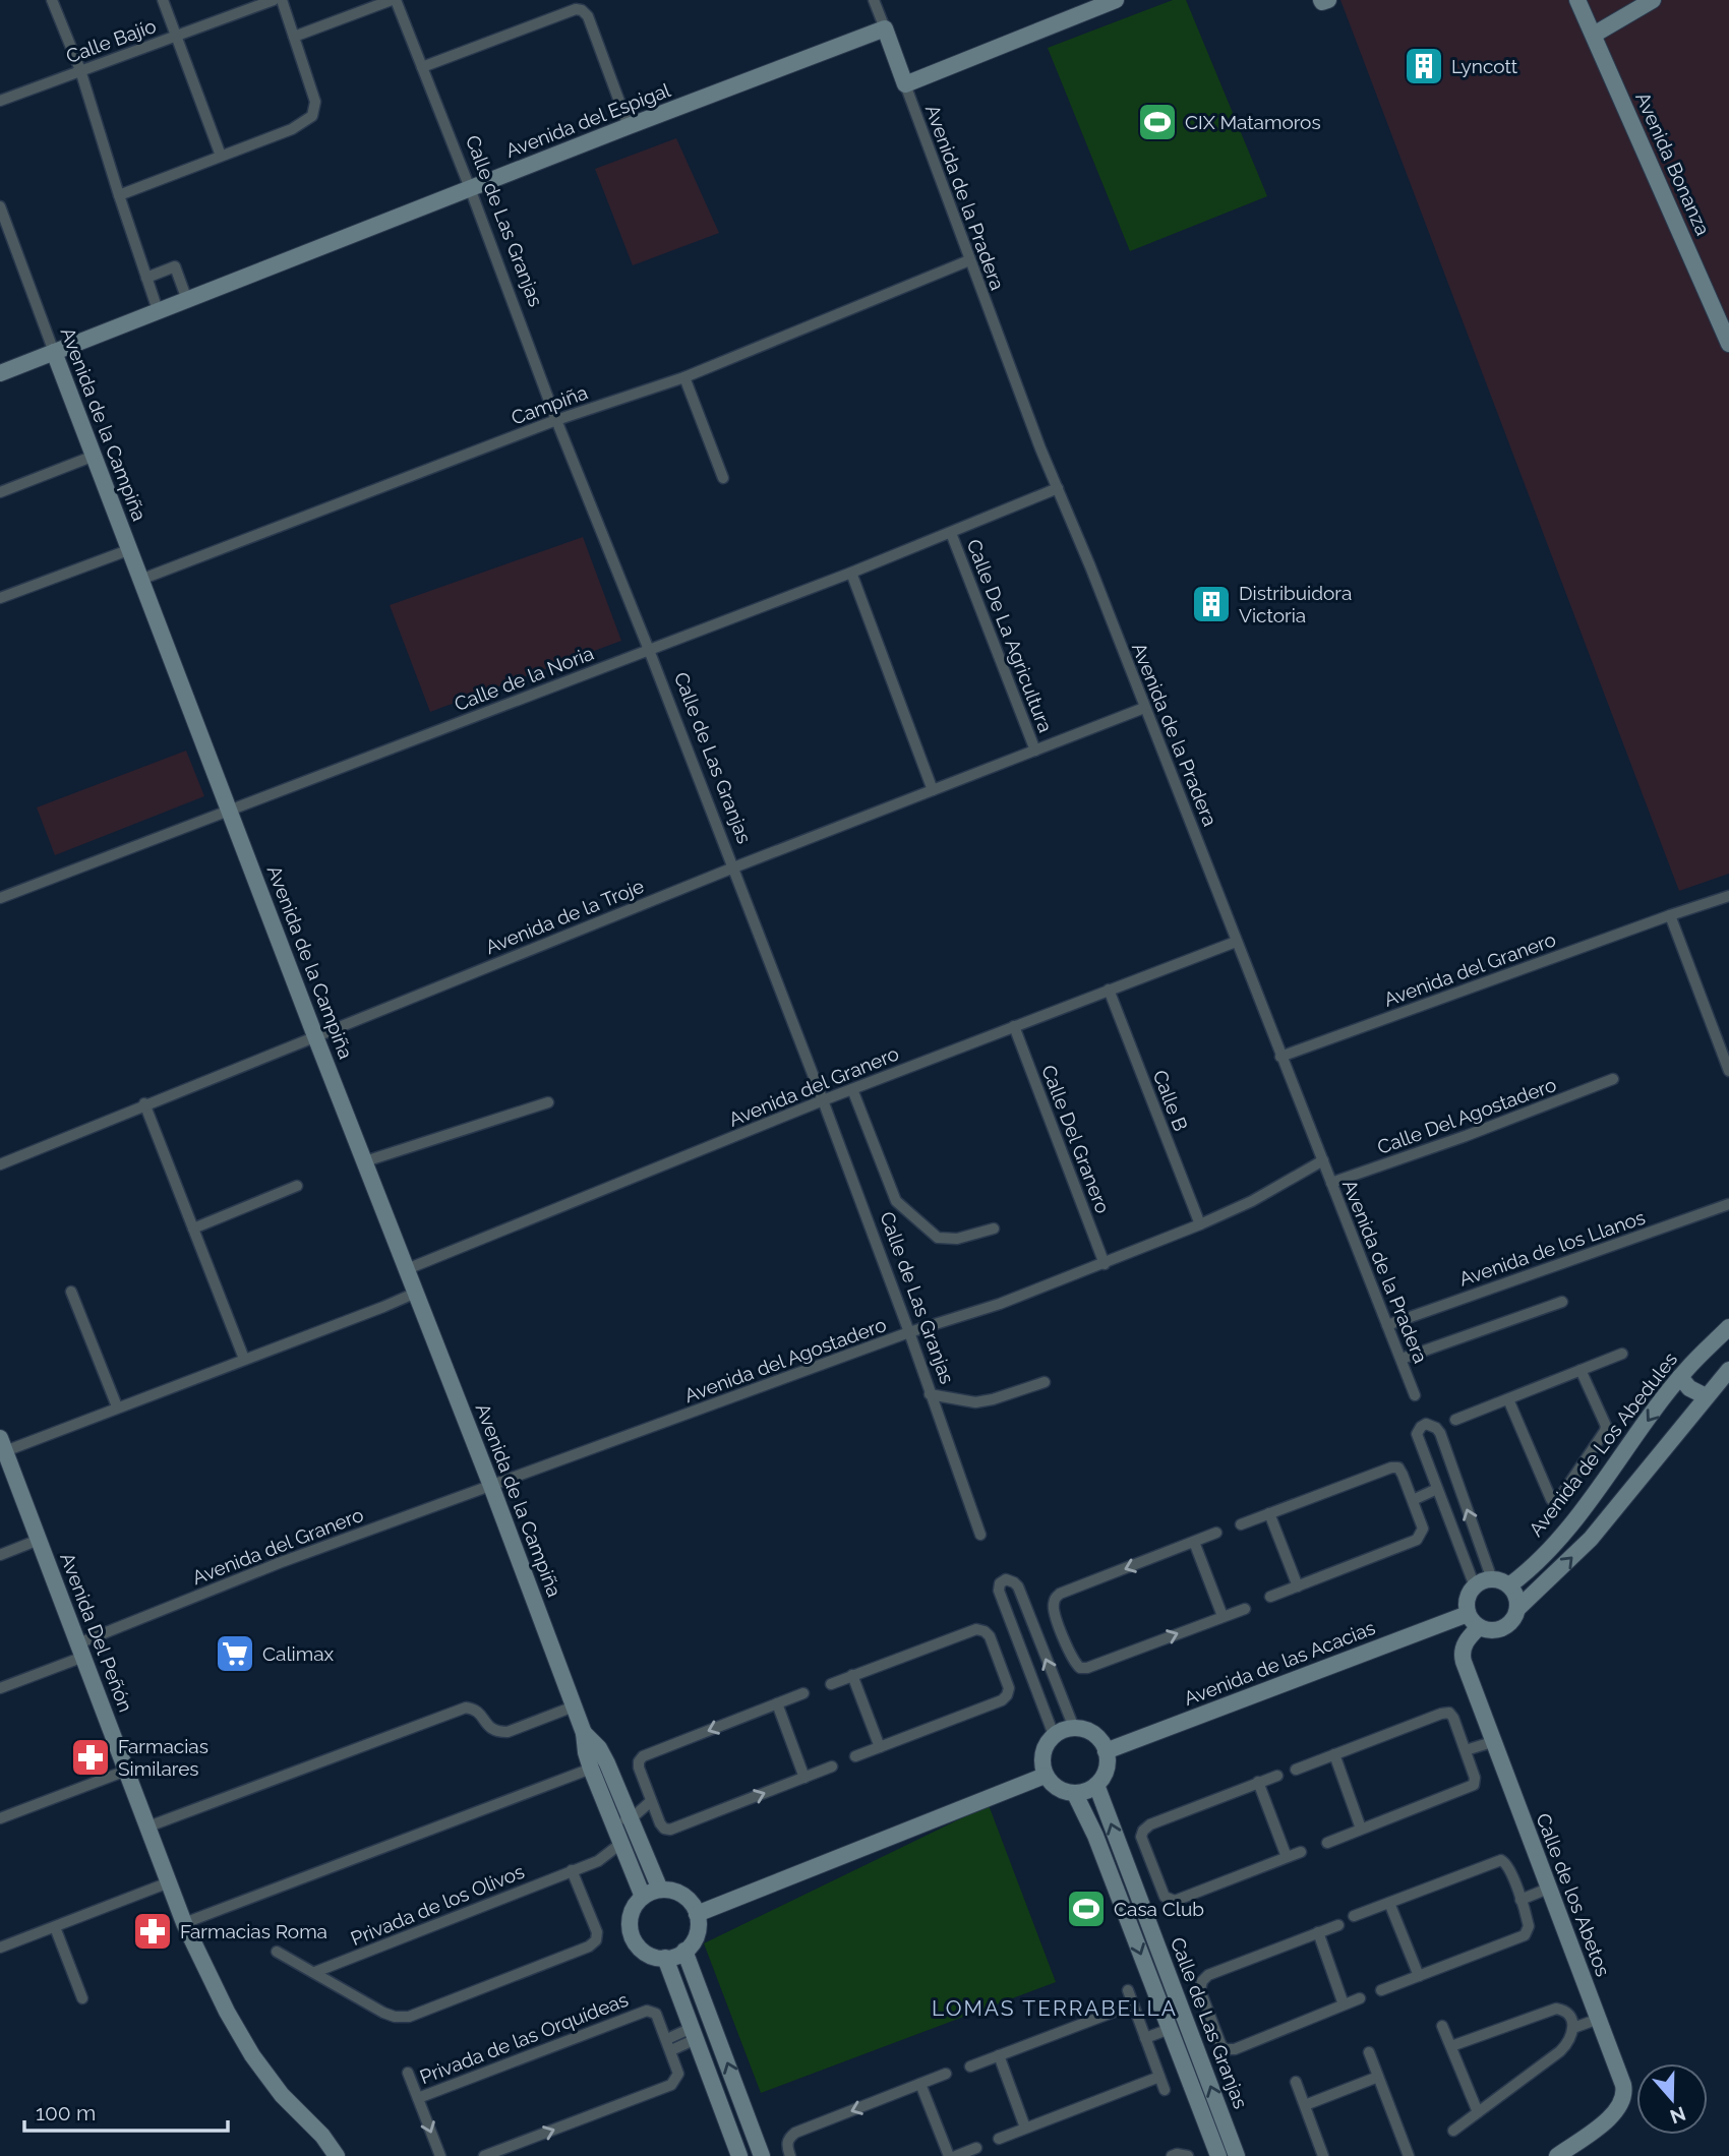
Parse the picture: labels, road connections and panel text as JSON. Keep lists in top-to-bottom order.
{
  "streets": {
    "street": [
      "Calle Bajío",
      "Avenida del Espigal",
      "Avenida Bonanza",
      "Avenida de la Pradera",
      "Calle de Las Granjas",
      "Campiña",
      "Avenida de la Campiña",
      "Calle De La Agricultura",
      "Calle de la Noria",
      "Avenida de la Troje",
      "Avenida del Granero",
      "Calle B",
      "Calle Del Agostadero",
      "Calle Del Granero",
      "Avenida de los Llanos",
      "Avenida del Agostadero",
      "Avenida de Los Abedules",
      "Avenida Del Peñón",
      "Avenida de las Acacias",
      "Calle de los Abetos",
      "Privada de los Olivos",
      "Privada de las Orquídeas"
    ]
  },
  "crossings": [
    ["Avenida del Espigal", "Calle de Las Granjas"],
    ["Avenida del Espigal", "Avenida de la Campiña"],
    ["Avenida de la Pradera", "Campiña"],
    ["Avenida de la Pradera", "Calle de la Noria"],
    ["Avenida de la Pradera", "Avenida de la Troje"],
    ["Avenida de la Pradera", "Avenida del Granero"],
    ["Avenida de la Pradera", "Calle Del Agostadero"],
    ["Avenida de la Pradera", "Avenida de los Llanos"],
    ["Avenida de la Pradera", "Avenida del Agostadero"],
    ["Calle de Las Granjas", "Campiña"],
    ["Calle de Las Granjas", "Calle de la Noria"],
    ["Calle de Las Granjas", "Avenida de la Troje"],
    ["Calle de Las Granjas", "Avenida del Granero"],
    ["Calle de Las Granjas", "Avenida del Agostadero"],
    ["Calle de Las Granjas", "Avenida de las Acacias"],
    ["Campiña", "Avenida de la Campiña"],
    ["Avenida de la Campiña", "Calle de la Noria"],
    ["Avenida de la Campiña", "Avenida de la Troje"],
    ["Avenida de la Campiña", "Avenida del Granero"],
    ["Avenida de la Campiña", "Avenida del Agostadero"],
    ["Avenida de la Campiña", "Privada de los Olivos"],
    ["Calle De La Agricultura", "Calle de la Noria"],
    ["Calle De La Agricultura", "Avenida de la Troje"],
    ["Avenida del Granero", "Calle B"],
    ["Avenida del Granero", "Calle Del Granero"],
    ["Avenida del Granero", "Avenida del Agostadero"],
    ["Avenida del Granero", "Avenida Del Peñón"],
    ["Calle B", "Avenida del Agostadero"],
    ["Calle Del Granero", "Avenida del Agostadero"],
    ["Avenida de Los Abedules", "Avenida de las Acacias"],
    ["Avenida de Los Abedules", "Calle de los Abetos"],
    ["Avenida de las Acacias", "Calle de los Abetos"]
  ],
  "districts": ["LOMAS TERRABELLA"],
  "places": {
    "building": ["Lyncott", "Distribuidora Victoria"],
    "sports": ["CIX Matamoros", "Casa Club"],
    "supermarket": ["Calimax"],
    "pharmacy": ["Farmacias Similares", "Farmacias Roma"]
  },
  "scale_bar": "100 m",
  "north": "bottom"
}
